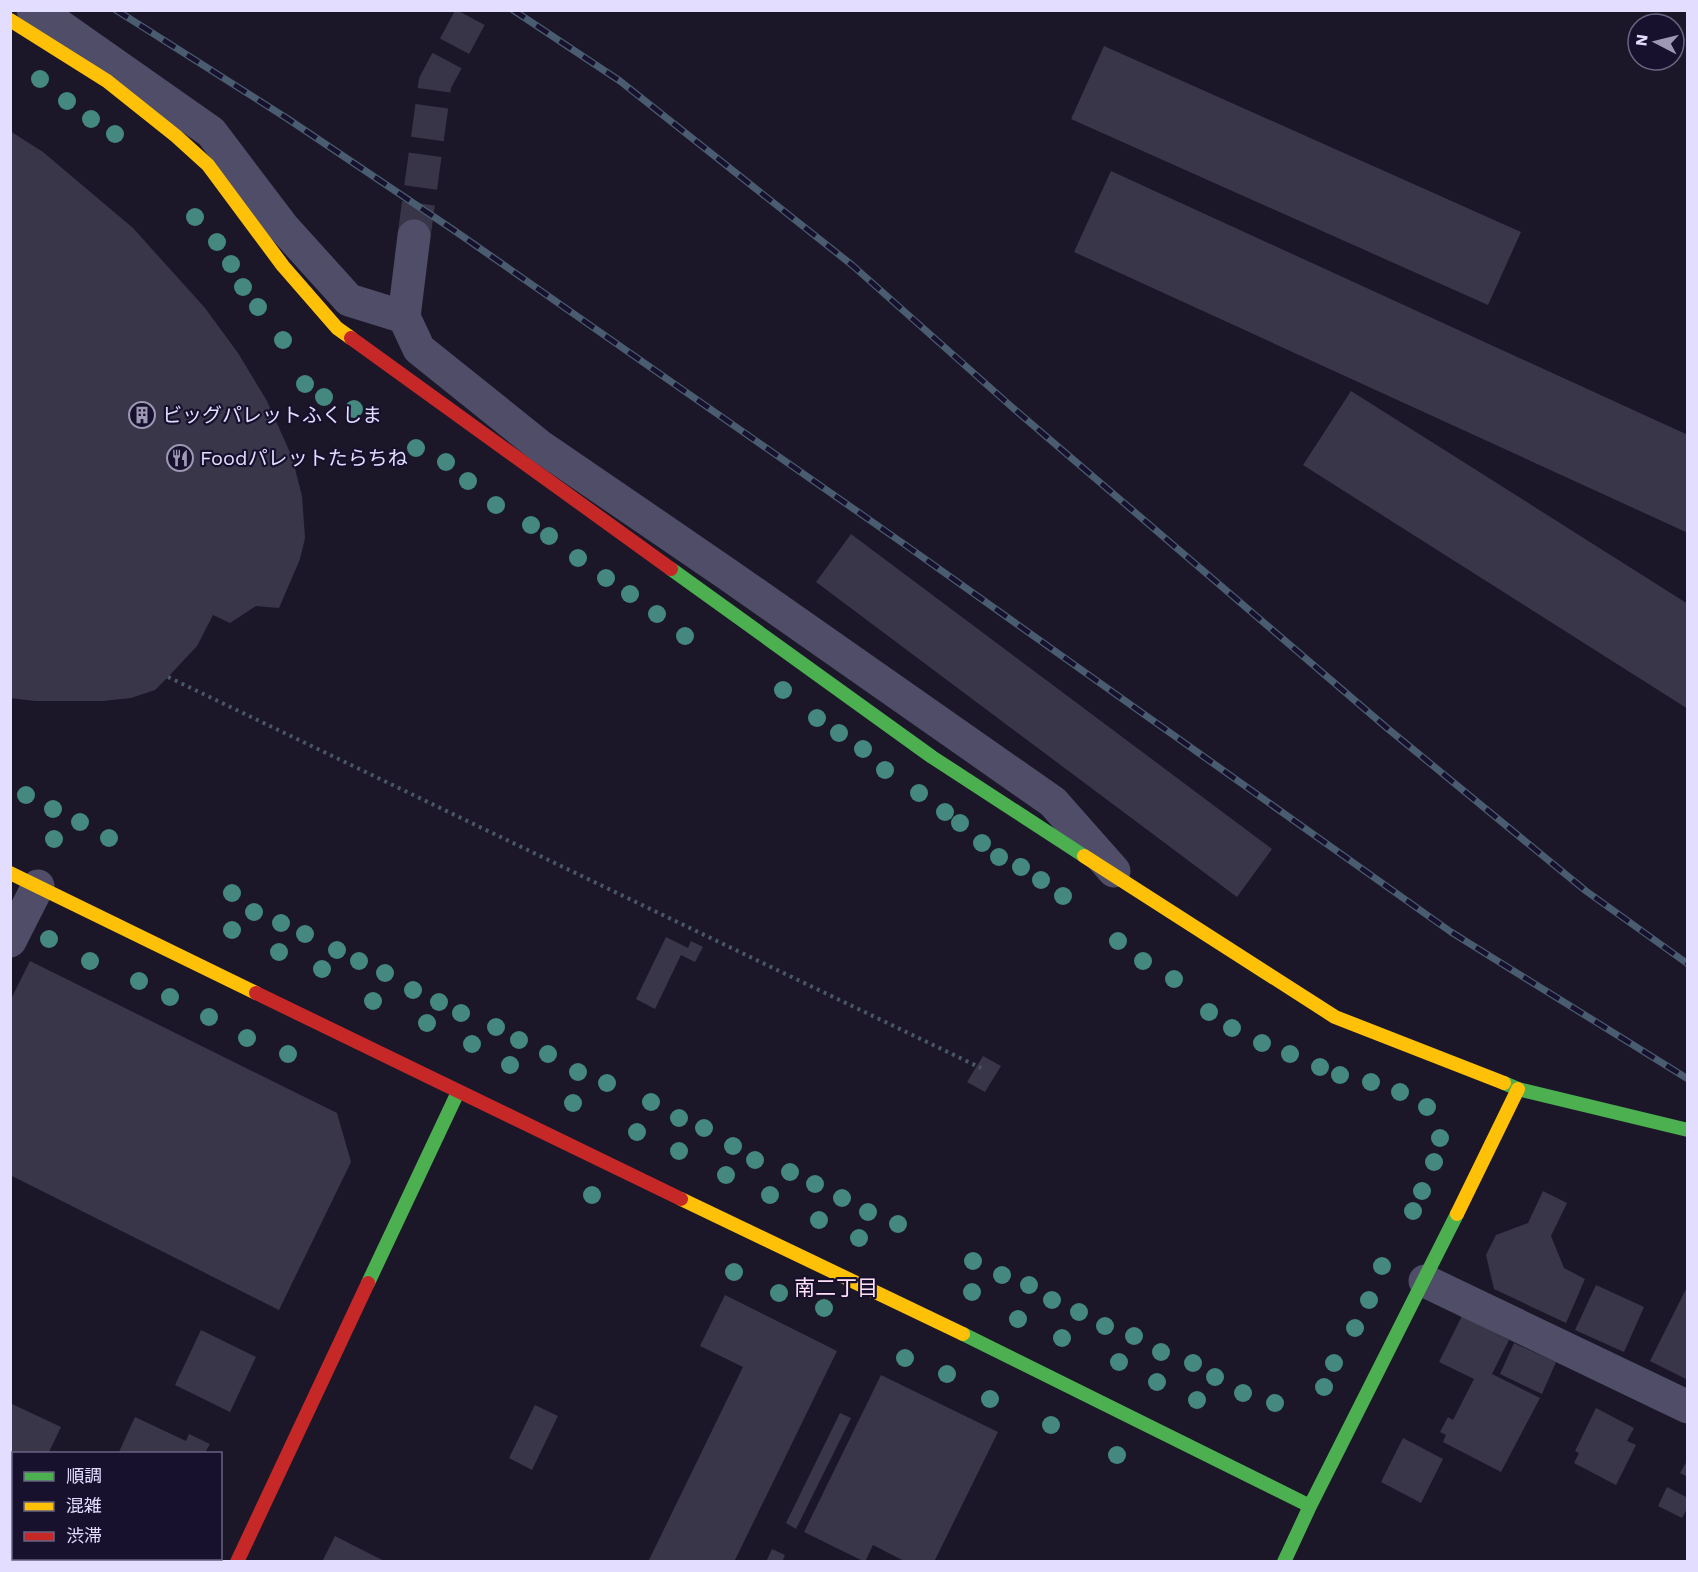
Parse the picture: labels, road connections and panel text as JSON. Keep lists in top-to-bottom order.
{
  "districts": ["南二丁目"],
  "places": {
    "building": ["ビッグパレットふくしま"],
    "restaurant": ["Foodパレットたらちね"]
  },
  "legend": ["順調", "混雑", "渋滞"],
  "north": "left"
}
